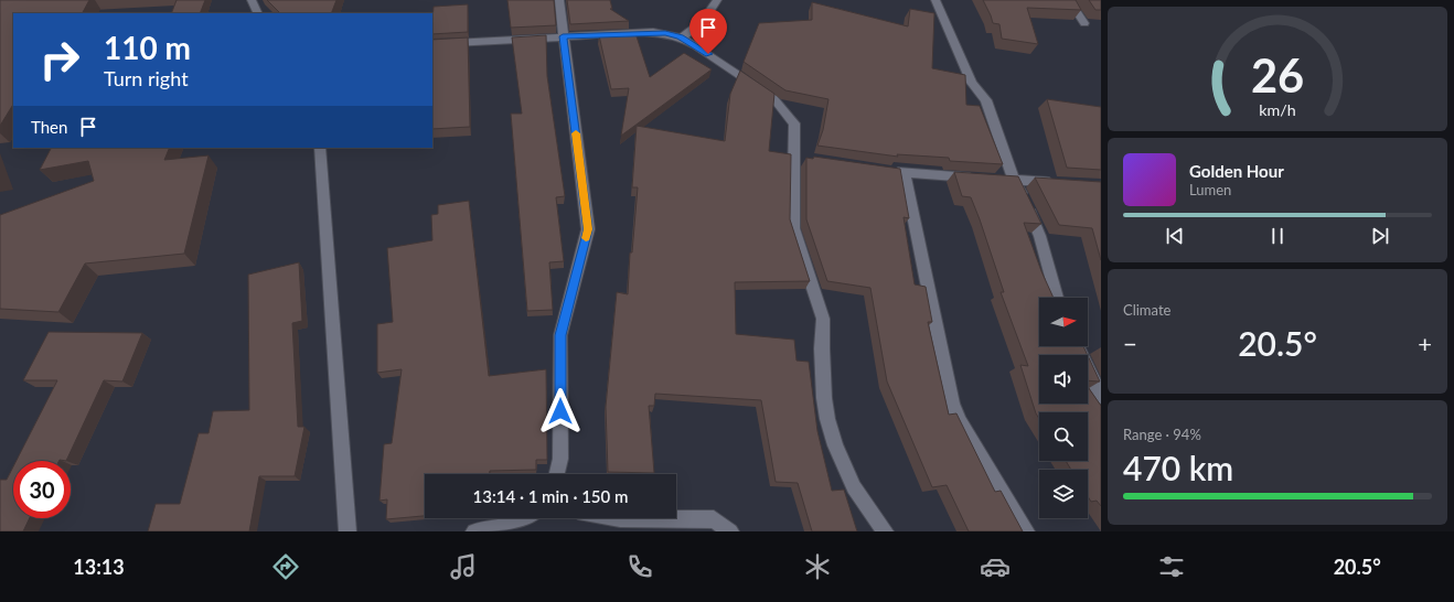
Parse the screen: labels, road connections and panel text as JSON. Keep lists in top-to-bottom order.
{
  "north": "right",
  "page": {
    "turn": ["110 m", "Turn right"],
    "then": "Then",
    "song": ["Golden Hour", "Lumen"],
    "tile": [
      "Climate",
      ["Range · 94%", "470 km"]
    ],
    "heat": ["−", "20.5°", "+"],
    "limit": "30",
    "trip": "13:14 · 1 min · 150 m",
    "tabs": ["13:13", "20.5°"],
    "gauge": ["26", "km/h"]
  }
}
